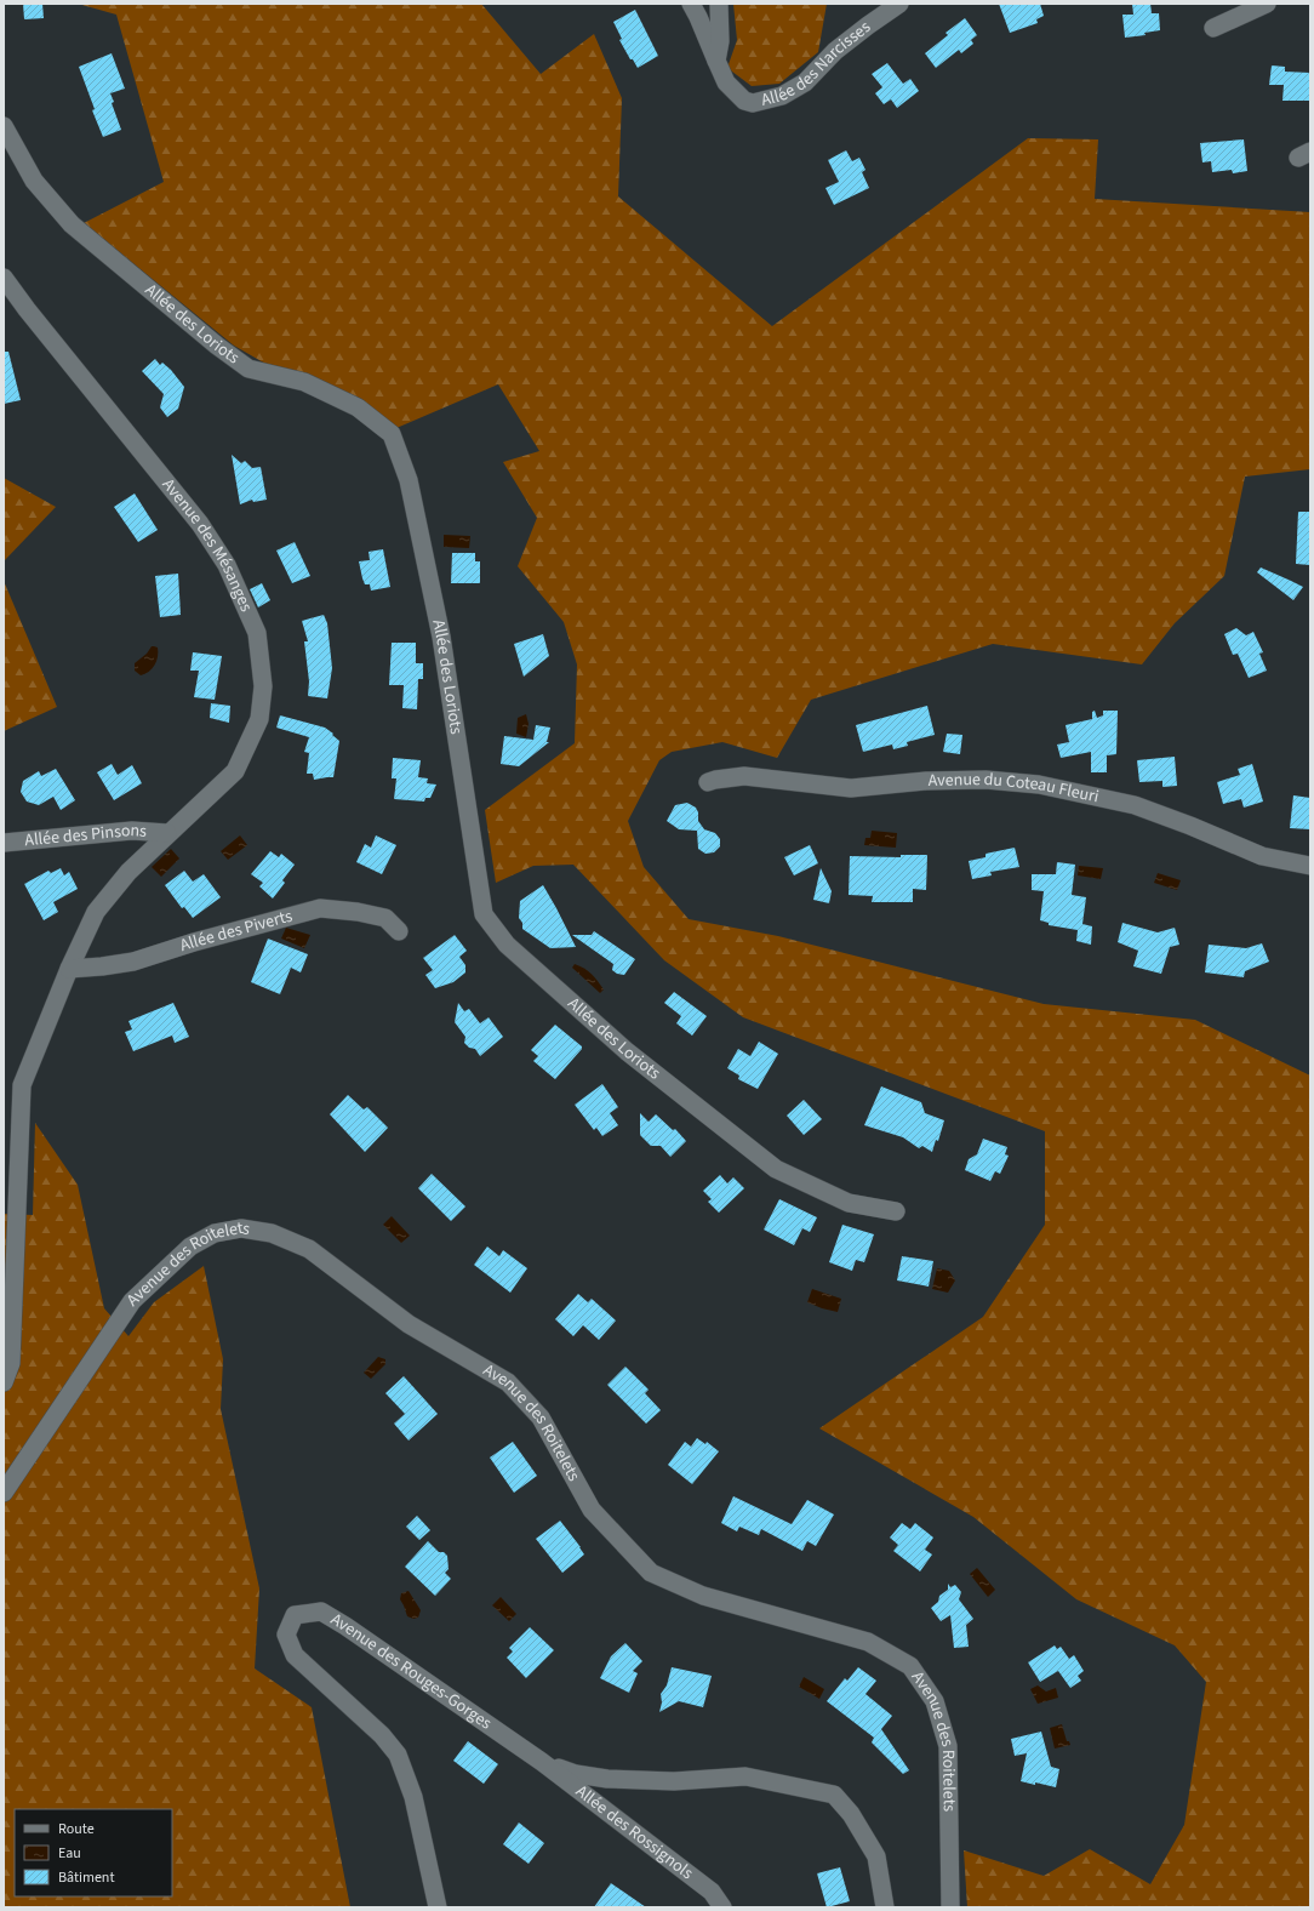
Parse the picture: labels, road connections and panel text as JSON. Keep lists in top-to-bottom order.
{
  "streets": {
    "street": [
      "Allée des Narcisses",
      "Allée des Loriots",
      "Avenue des Mésanges",
      "Avenue du Coteau Fleuri",
      "Allée des Pinsons",
      "Allée des Piverts",
      "Avenue des Roitelets",
      "Avenue des Rouges-Gorges",
      "Allée des Rossignols"
    ]
  },
  "crossings": [
    ["Avenue des Mésanges", "Allée des Pinsons"],
    ["Avenue des Rouges-Gorges", "Allée des Rossignols"]
  ],
  "legend": ["Route", "Eau", "Bâtiment"]
}
